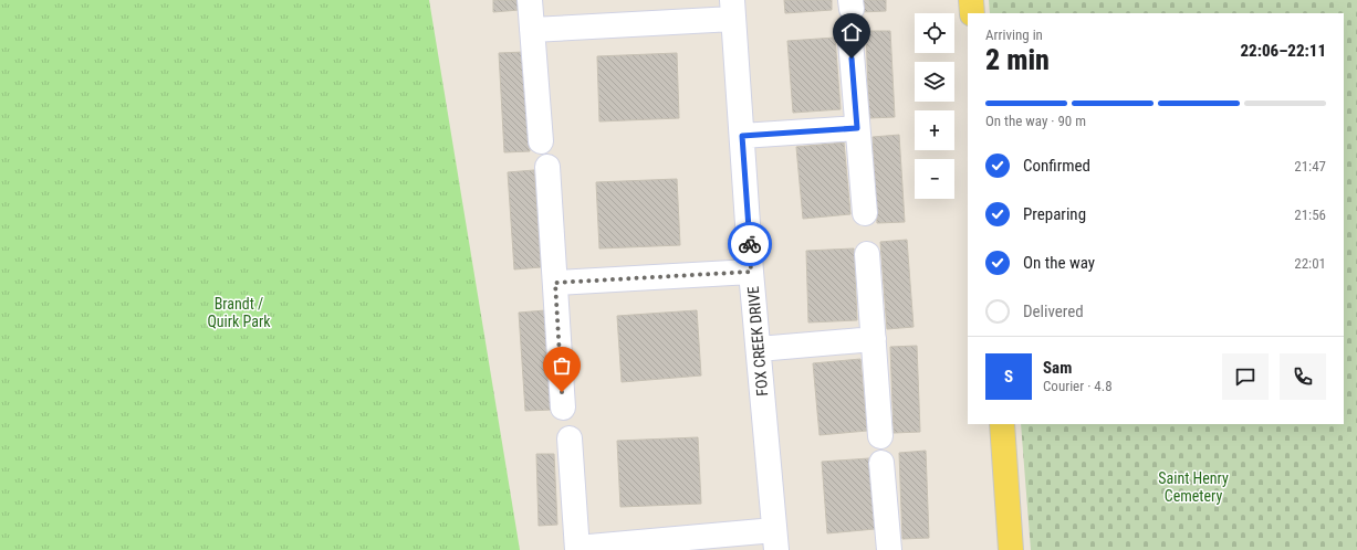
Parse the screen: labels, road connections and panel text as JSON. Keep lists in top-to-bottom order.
{
  "streets": {
    "street": ["FOX CREEK DRIVE"]
  },
  "parks": ["Brandt / Quirk Park", "Saint Henry Cemetery"],
  "page": {
    "map_buttons": ["+", "−"],
    "heading": ["2 min", "Arriving in", "22:06–22:11"],
    "panel": ["Sam", "Courier · 4.8"],
    "bar": "On the way · 90 m",
    "list": [
      ["Confirmed", "21:47"],
      ["Preparing", "21:56"],
      ["On the way", "22:01"],
      "Delivered"
    ],
    "round": "S"
  }
}
